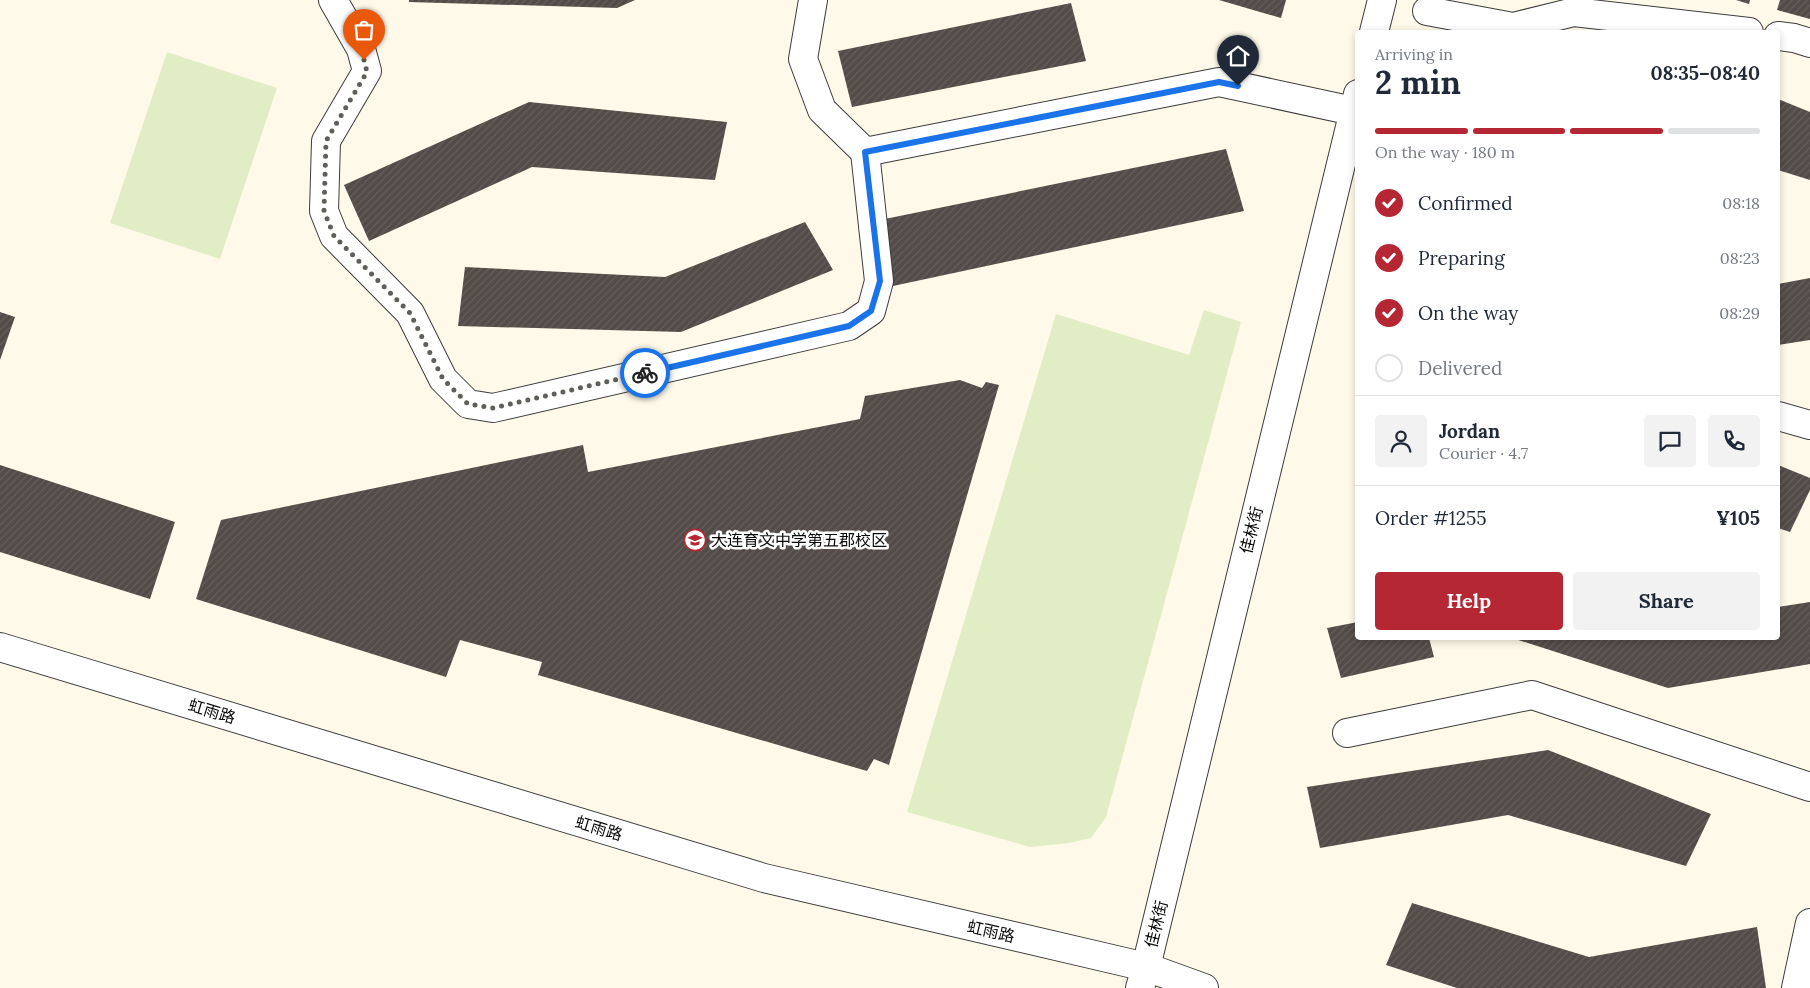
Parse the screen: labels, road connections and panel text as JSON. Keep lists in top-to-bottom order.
{
  "streets": {
    "street": ["佳林街", "虹雨路"]
  },
  "crossings": [
    ["佳林街", "虹雨路"]
  ],
  "places": {
    "school or university": ["大连育文中学第五郡校区"]
  },
  "page": {
    "heading": ["2 min", "Arriving in", "08:35–08:40"],
    "panel": [
      "Jordan",
      "Courier · 4.7",
      "Order #1255",
      "¥105"
    ],
    "bar": "On the way · 180 m",
    "list": [
      ["Confirmed", "08:18"],
      ["Preparing", "08:23"],
      ["On the way", "08:29"],
      "Delivered"
    ],
    "buttons": ["Help", "Share"]
  }
}
